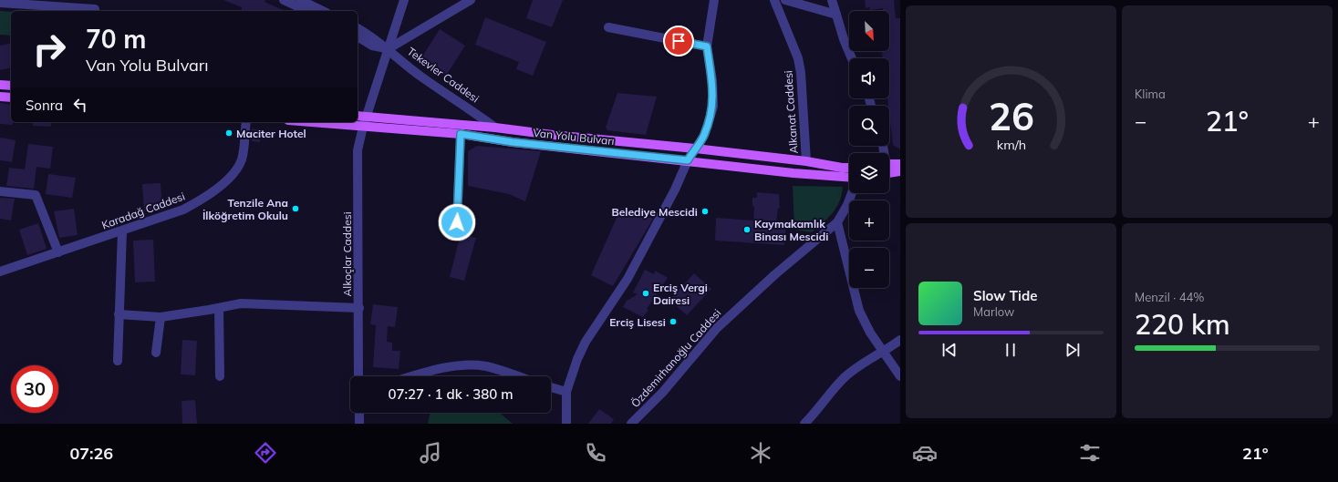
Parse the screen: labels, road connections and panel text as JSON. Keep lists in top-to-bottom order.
{
  "streets": {
    "main road": ["Van Yolu Bulvarı"],
    "street": [
      "Tekevler Caddesi",
      "Alkanat Caddesi",
      "Karadağ Caddesi",
      "Alkoçlar Caddesi",
      "Özdemirhanoğlu Caddesi"
    ]
  },
  "crossings": [
    ["Tekevler Caddesi", "Alkoçlar Caddesi"],
    ["Van Yolu Bulvarı", "Alkoçlar Caddesi"]
  ],
  "places": [
    "Maciter Hotel",
    "Tenzile Ana İlköğretim Okulu",
    "Belediye Mescidi",
    "Kaymakamlık Binası Mescidi",
    "Erciş Vergi Dairesi",
    "Erciş Lisesi"
  ],
  "north": "bottom right",
  "page": {
    "tile": [
      "Klima",
      ["Menzil · 44%", "220 km"]
    ],
    "map_buttons": ["+", "−"],
    "turn": ["70 m", "Van Yolu Bulvarı"],
    "then": "Sonra",
    "heat": ["−", "21°", "+"],
    "song": ["Slow Tide", "Marlow"],
    "limit": "30",
    "trip": "07:27 · 1 dk · 380 m",
    "tabs": ["07:26", "21°"],
    "gauge": ["26", "km/h"]
  }
}
